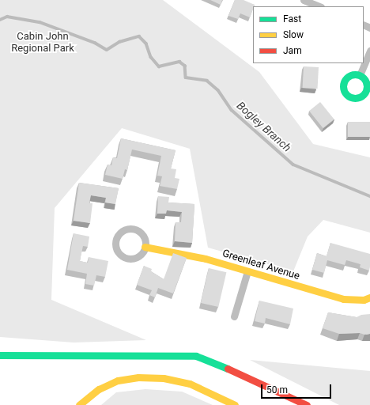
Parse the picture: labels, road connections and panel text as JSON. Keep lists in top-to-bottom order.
{
  "streets": {
    "main road": ["Greenleaf Avenue"]
  },
  "water": ["Bogley Branch"],
  "parks": ["Cabin John Regional Park"],
  "legend": ["Fast", "Slow", "Jam"],
  "scale_bar": "50 m"
}
